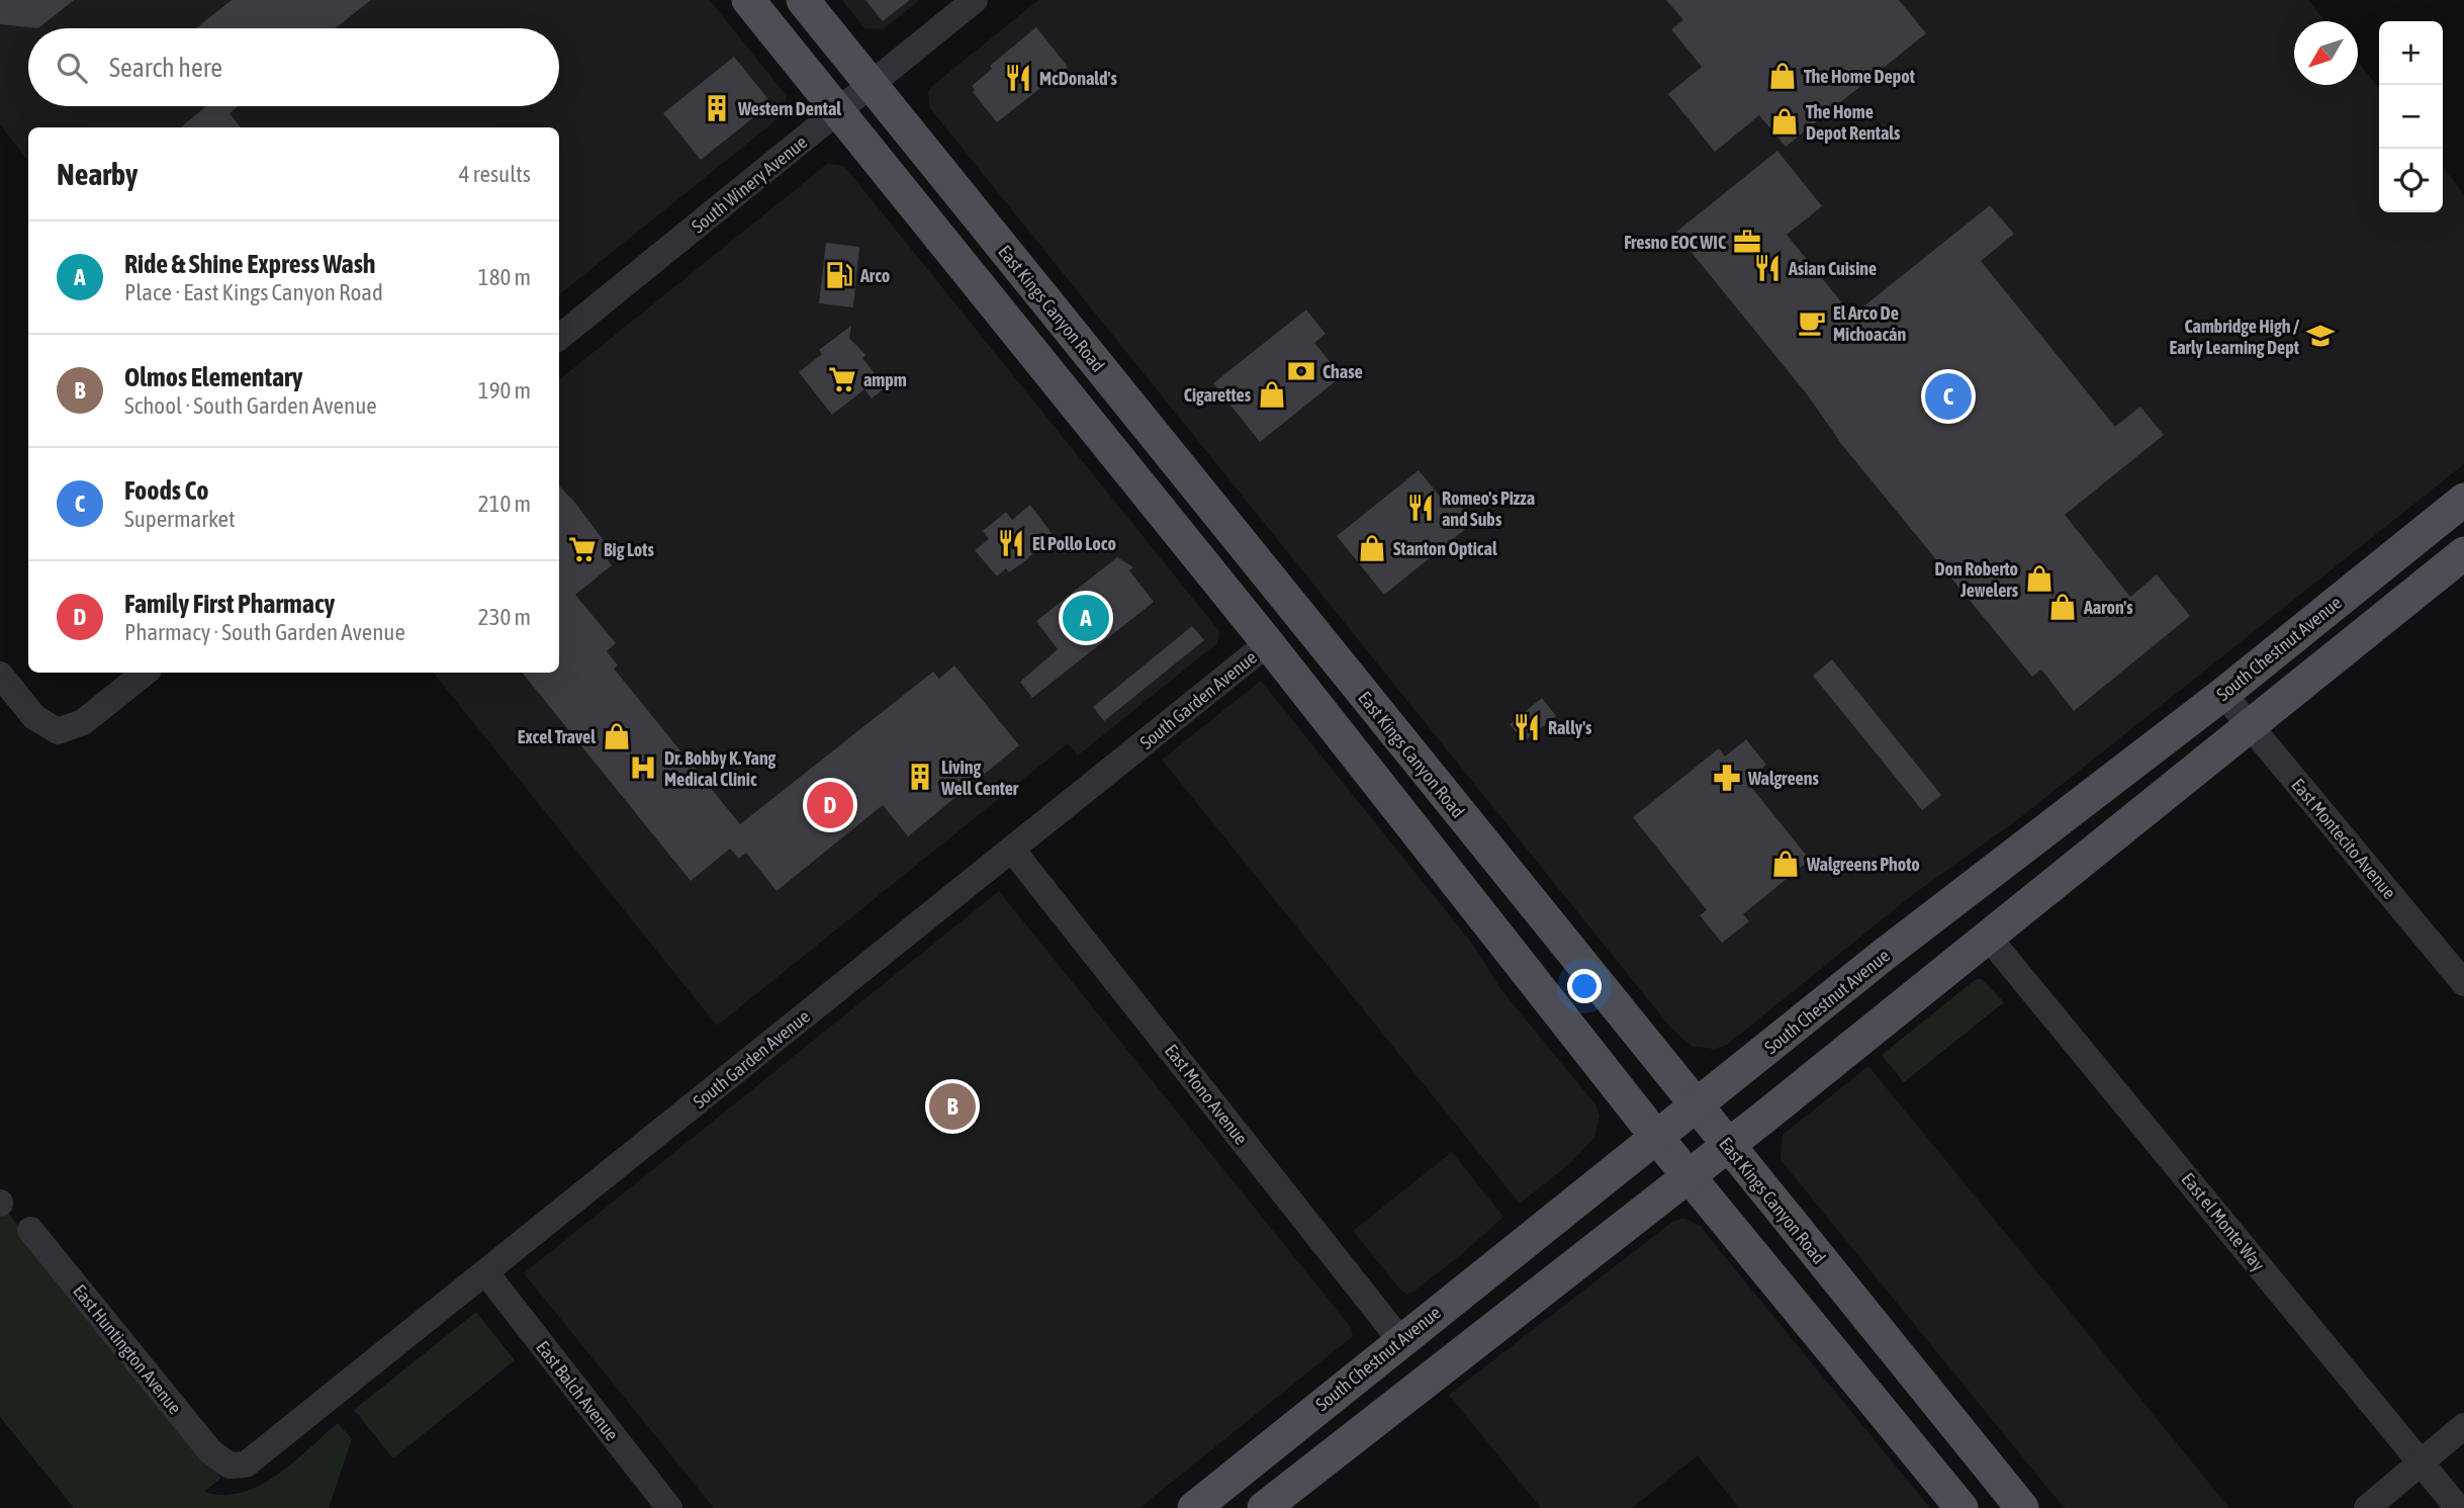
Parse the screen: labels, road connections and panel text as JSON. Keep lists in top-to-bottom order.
{
  "streets": {
    "main road": ["East Kings Canyon Road", "South Chestnut Avenue"],
    "street": [
      "South Winery Avenue",
      "South Garden Avenue",
      "East Montecito Avenue",
      "East Mono Avenue",
      "East el Monte Way",
      "East Huntington Avenue",
      "East Balch Avenue"
    ]
  },
  "crossings": [
    ["South Winery Avenue", "East Kings Canyon Road"],
    ["East Kings Canyon Road", "South Chestnut Avenue"],
    ["South Chestnut Avenue", "East Montecito Avenue"],
    ["South Chestnut Avenue", "East Mono Avenue"],
    ["South Garden Avenue", "East Mono Avenue"],
    ["South Garden Avenue", "East Huntington Avenue"],
    ["South Garden Avenue", "East Balch Avenue"]
  ],
  "places": {
    "shop": [
      "The Home Depot",
      "The Home Depot Rentals",
      "Cigarettes",
      "Stanton Optical",
      "Don Roberto Jewelers",
      "Aaron's",
      "Excel Travel",
      "Walgreens Photo"
    ],
    "restaurant": [
      "McDonald's",
      "Asian Cuisine",
      "Romeo's Pizza and Subs",
      "El Pollo Loco",
      "Rally's"
    ],
    "building": ["Western Dental", "Living Well Center"],
    "office": ["Fresno EOC WIC"],
    "fuel station": ["Arco"],
    "cafe": ["El Arco De Michoacán"],
    "school or university": ["Cambridge High / Early Learning Dept"],
    "bank": ["Chase"],
    "supermarket": ["ampm", "Big Lots"],
    "hospital": ["Dr. Bobby K. Yang Medical Clinic"],
    "pharmacy": ["Walgreens"]
  },
  "north": "bottom left",
  "page": {
    "map_buttons": ["+", "−"],
    "search": "Search here",
    "heading": ["Nearby", "4 results"],
    "list": [
      {
        "mark": "A",
        "name": "Ride & Shine Express Wash",
        "note": "Place · East Kings Canyon Road",
        "value": "180 m"
      },
      {
        "mark": "B",
        "name": "Olmos Elementary",
        "note": "School · South Garden Avenue",
        "value": "190 m"
      },
      {
        "mark": "C",
        "name": "Foods Co",
        "note": "Supermarket",
        "value": "210 m"
      },
      {
        "mark": "D",
        "name": "Family First Pharmacy",
        "note": "Pharmacy · South Garden Avenue",
        "value": "230 m"
      }
    ],
    "pins": [
      "C",
      "A",
      "D",
      "B"
    ]
  }
}
